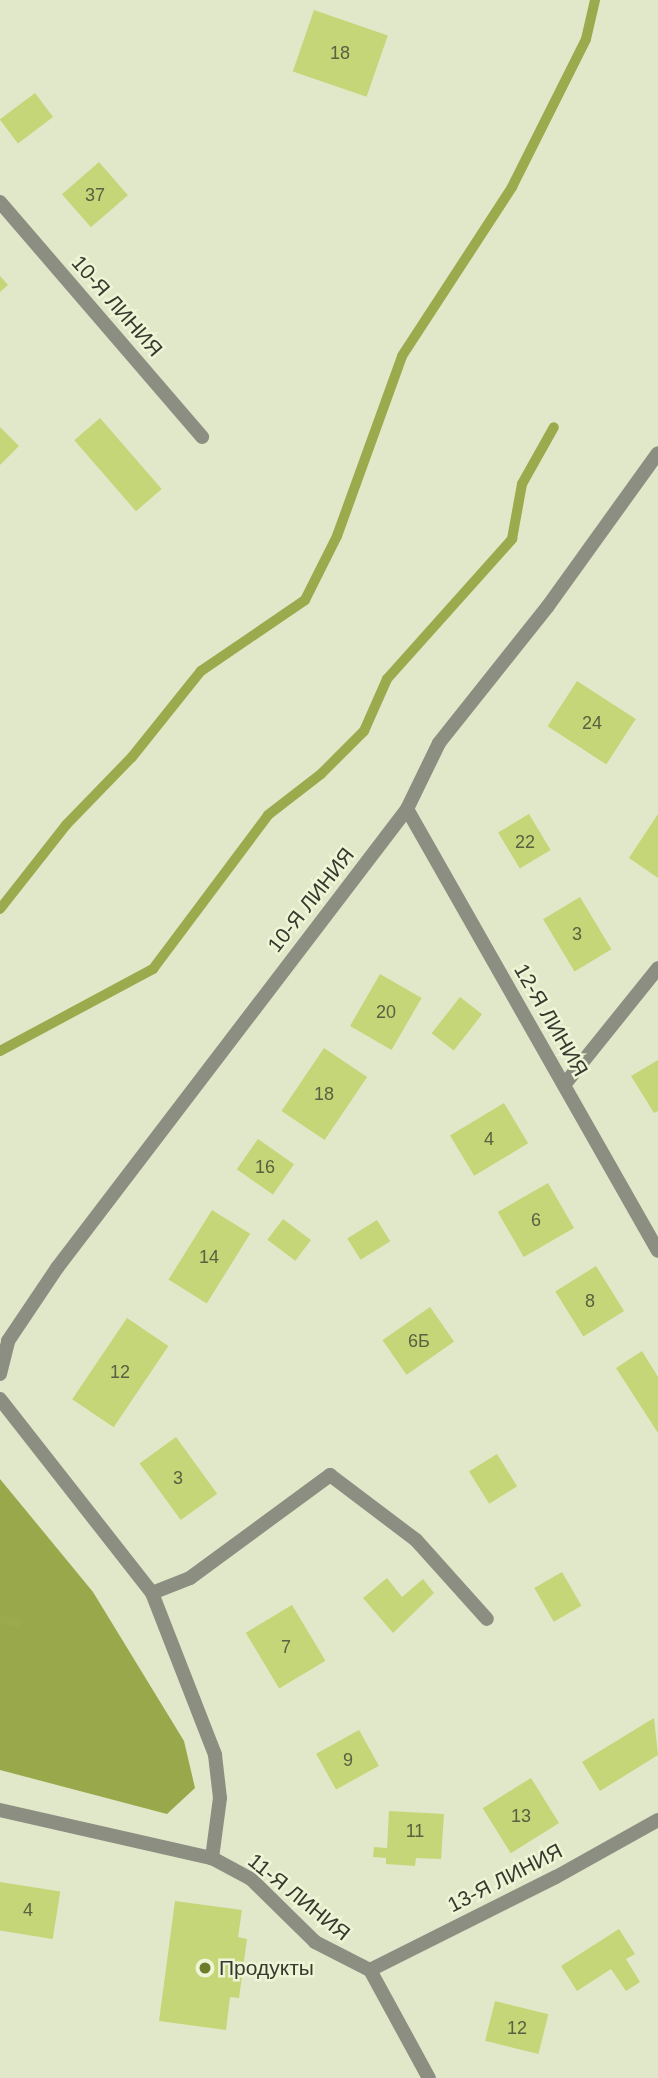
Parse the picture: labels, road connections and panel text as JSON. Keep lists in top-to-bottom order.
{
  "streets": {
    "street": [
      "10-Я ЛИНИЯ",
      "12-Я ЛИНИЯ",
      "13-Я ЛИНИЯ",
      "11-Я ЛИНИЯ"
    ]
  },
  "crossings": [
    ["10-Я ЛИНИЯ", "12-Я ЛИНИЯ"],
    ["13-Я ЛИНИЯ", "11-Я ЛИНИЯ"]
  ],
  "places": ["Продукты"],
  "house_numbers": [
    "18",
    "37",
    "24",
    "22",
    "3",
    "20",
    "18",
    "4",
    "16",
    "6",
    "14",
    "8",
    "6Б",
    "12",
    "3",
    "7",
    "9",
    "13",
    "11",
    "4",
    "12"
  ]
}
